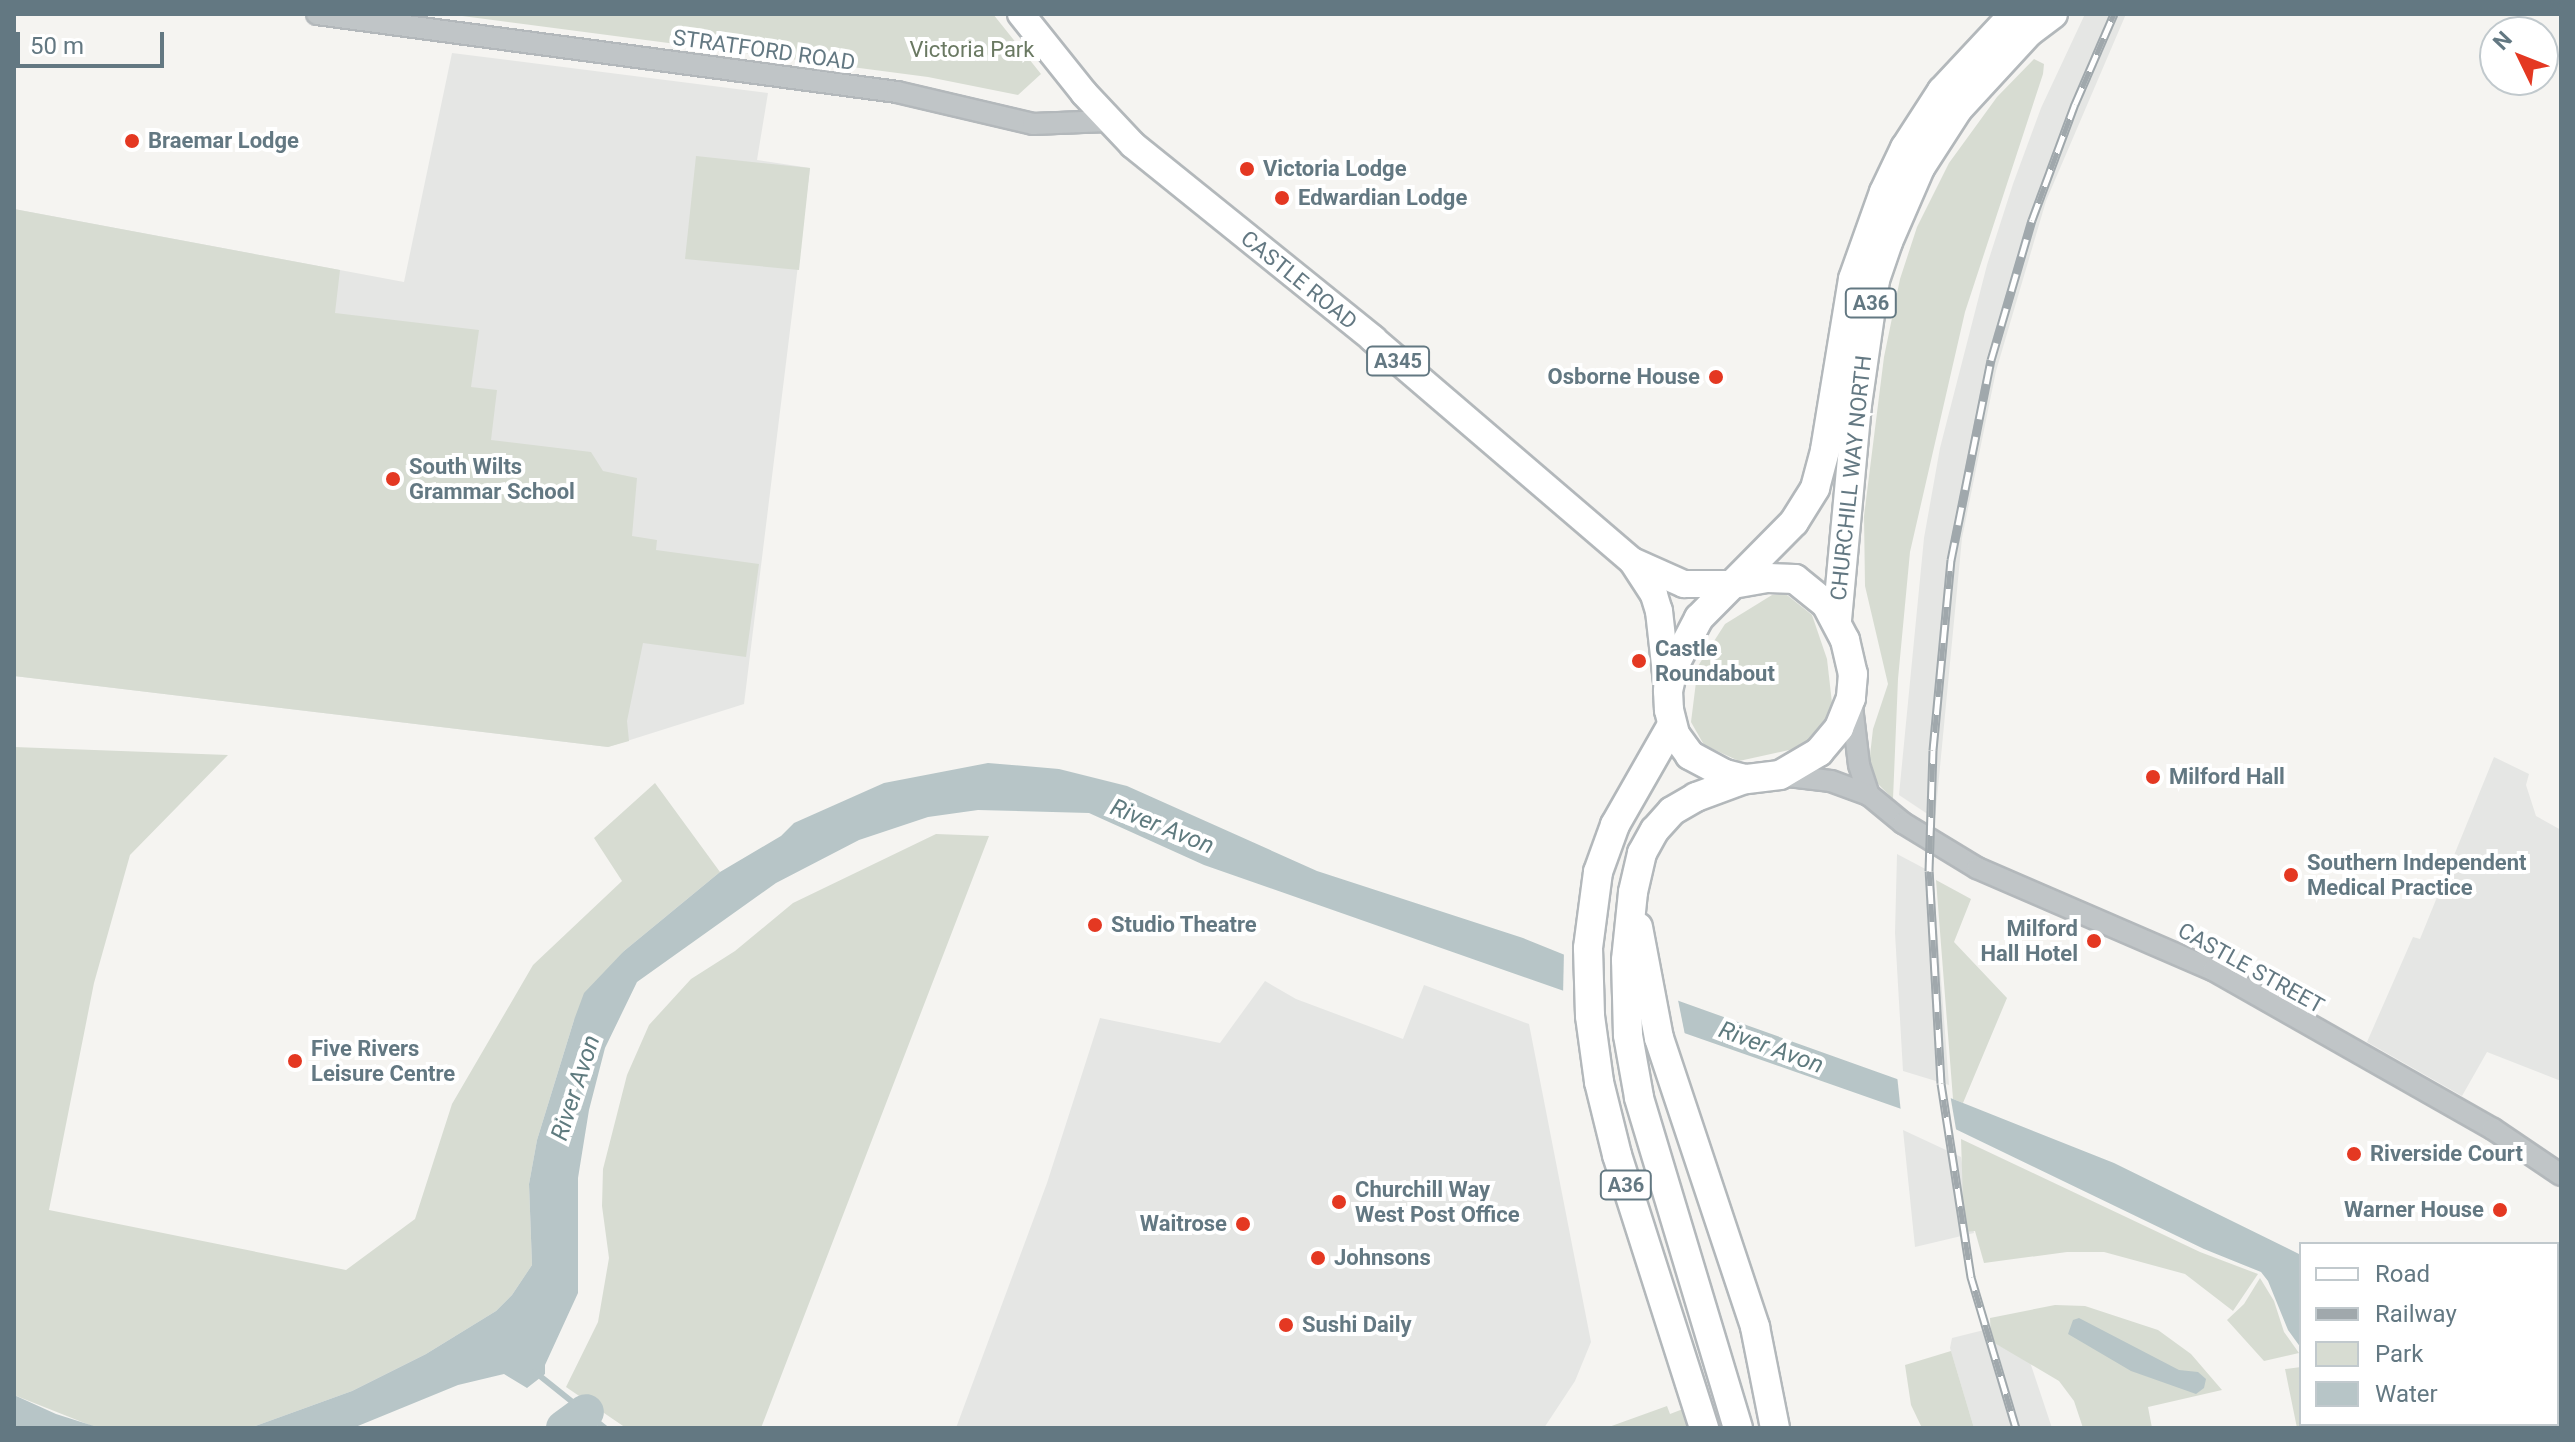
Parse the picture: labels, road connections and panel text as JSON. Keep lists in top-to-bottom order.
{
  "streets": {
    "highway": ["A36", "CHURCHILL WAY NORTH"],
    "main road": ["CASTLE ROAD", "A345"],
    "street": ["STRATFORD ROAD", "CASTLE STREET"]
  },
  "crossings": [
    ["STRATFORD ROAD", "CASTLE ROAD"],
    ["CASTLE ROAD", "A345"],
    ["A36", "A345"],
    ["A36", "CHURCHILL WAY NORTH"],
    ["A36", "CASTLE STREET"],
    ["A345", "CHURCHILL WAY NORTH"],
    ["A345", "CASTLE STREET"],
    ["CHURCHILL WAY NORTH", "CASTLE STREET"]
  ],
  "water": ["River Avon"],
  "parks": ["Victoria Park"],
  "places": [
    "Braemar Lodge",
    "Victoria Lodge",
    "Edwardian Lodge",
    "Osborne House",
    "South Wilts Grammar School",
    "Castle Roundabout",
    "Milford Hall",
    "Southern Independent Medical Practice",
    "Studio Theatre",
    "Milford Hall Hotel",
    "Five Rivers Leisure Centre",
    "Riverside Court",
    "Churchill Way West Post Office",
    "Warner House",
    "Waitrose",
    "Johnsons",
    "Sushi Daily"
  ],
  "legend": [
    "Road",
    "Railway",
    "Park",
    "Water"
  ],
  "scale_bar": "50 m",
  "north": "top left"
}
